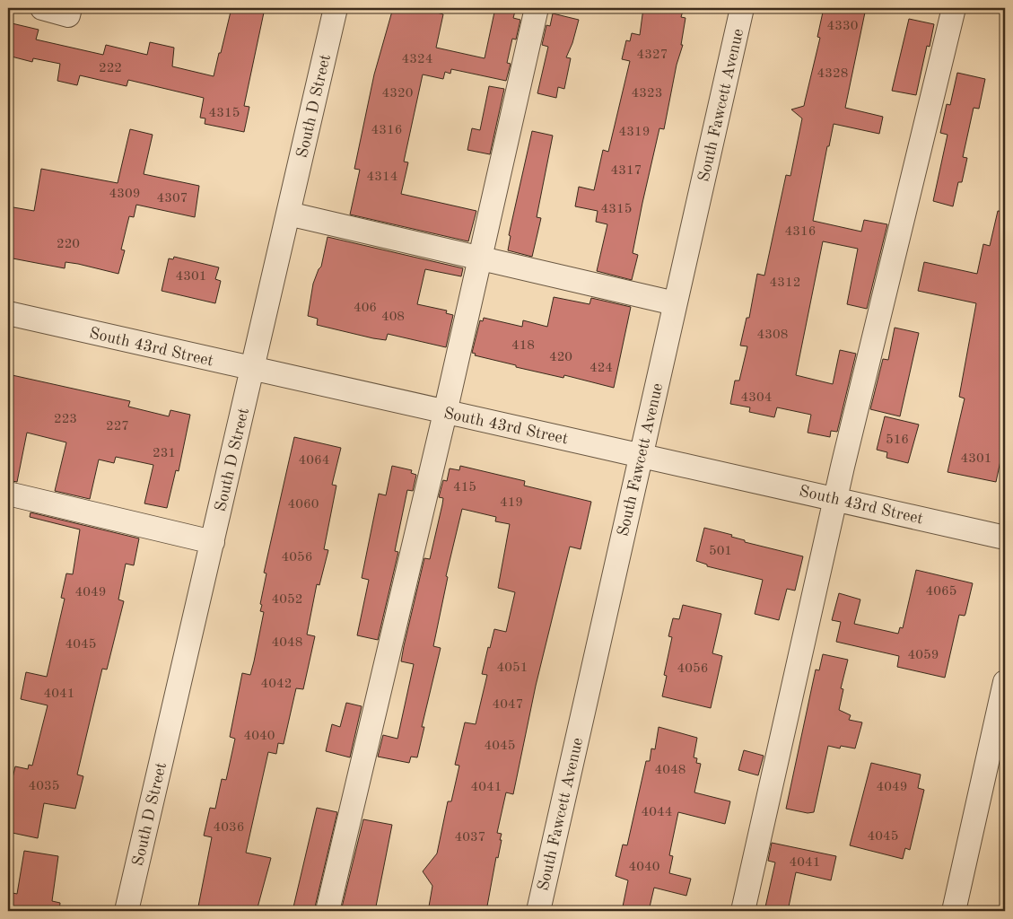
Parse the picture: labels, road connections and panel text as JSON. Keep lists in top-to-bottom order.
{
  "streets": {
    "street": ["South Fawcett Avenue", "South D Street", "South 43rd Street"]
  },
  "crossings": [
    ["South Fawcett Avenue", "South 43rd Street"],
    ["South D Street", "South 43rd Street"]
  ],
  "house_numbers": [
    "4330",
    "4327",
    "4324",
    "222",
    "4328",
    "4320",
    "4323",
    "4315",
    "4316",
    "4319",
    "4317",
    "4314",
    "4309",
    "4307",
    "4315",
    "4316",
    "220",
    "4301",
    "4312",
    "406",
    "408",
    "4308",
    "418",
    "420",
    "424",
    "4304",
    "223",
    "227",
    "516",
    "231",
    "4301",
    "4064",
    "415",
    "419",
    "4060",
    "501",
    "4056",
    "4065",
    "4049",
    "4052",
    "4048",
    "4045",
    "4059",
    "4051",
    "4056",
    "4042",
    "4041",
    "4047",
    "4040",
    "4045",
    "4048",
    "4035",
    "4041",
    "4049",
    "4044",
    "4036",
    "4045",
    "4037",
    "4041",
    "4040"
  ]
}
